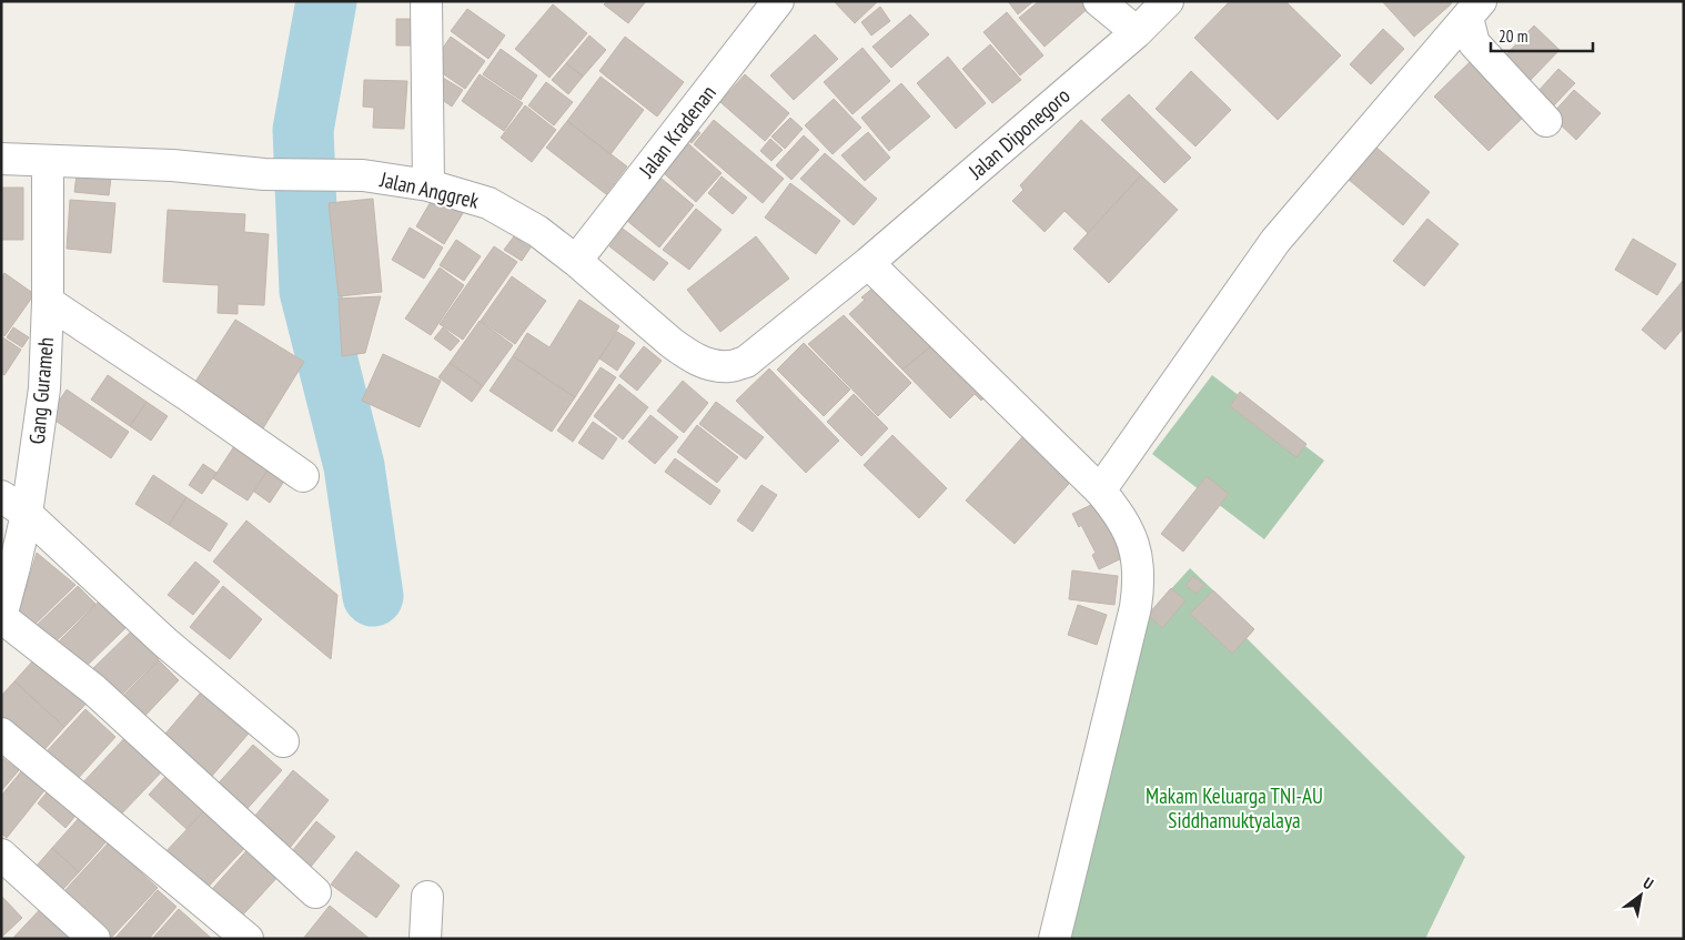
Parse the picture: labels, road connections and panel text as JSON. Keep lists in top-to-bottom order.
{
  "streets": {
    "street": [
      "Jalan Kradenan",
      "Jalan Diponegoro",
      "Jalan Anggrek",
      "Gang Gurameh"
    ]
  },
  "crossings": [
    ["Jalan Kradenan", "Jalan Anggrek"],
    ["Jalan Diponegoro", "Jalan Anggrek"],
    ["Jalan Anggrek", "Gang Gurameh"]
  ],
  "parks": ["Makam Keluarga TNI-AU Siddhamuktyalaya"],
  "scale_bar": "20 m",
  "north": "top right"
}
